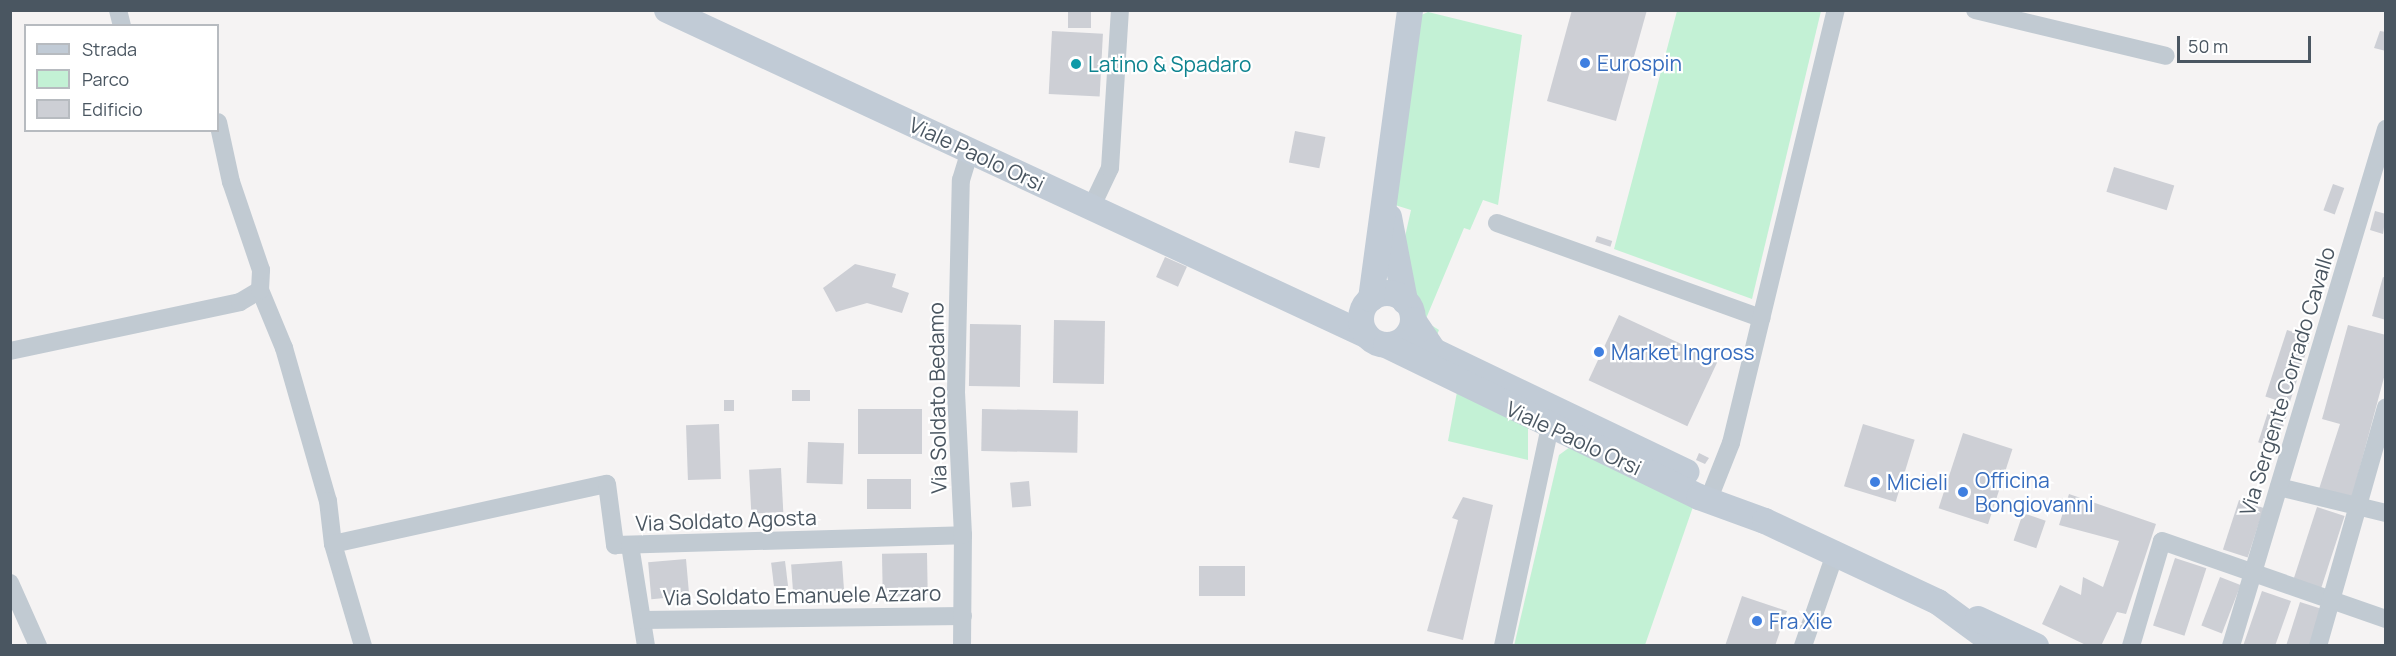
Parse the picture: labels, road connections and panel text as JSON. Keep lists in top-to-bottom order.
{
  "streets": {
    "main road": ["Viale Paolo Orsi"],
    "street": [
      "Via Sergente Corrado Cavallo",
      "Via Soldato Bedamo",
      "Via Soldato Agosta",
      "Via Soldato Emanuele Azzaro"
    ]
  },
  "crossings": [
    ["Viale Paolo Orsi", "Via Soldato Bedamo"],
    ["Via Soldato Bedamo", "Via Soldato Agosta"],
    ["Via Soldato Bedamo", "Via Soldato Emanuele Azzaro"]
  ],
  "places": [
    "Eurospin",
    "Latino & Spadaro",
    "Market Ingross",
    "Micieli",
    "Officina Bongiovanni",
    "Fra Xie"
  ],
  "legend": ["Strada", "Parco", "Edificio"],
  "scale_bar": "50 m"
}
